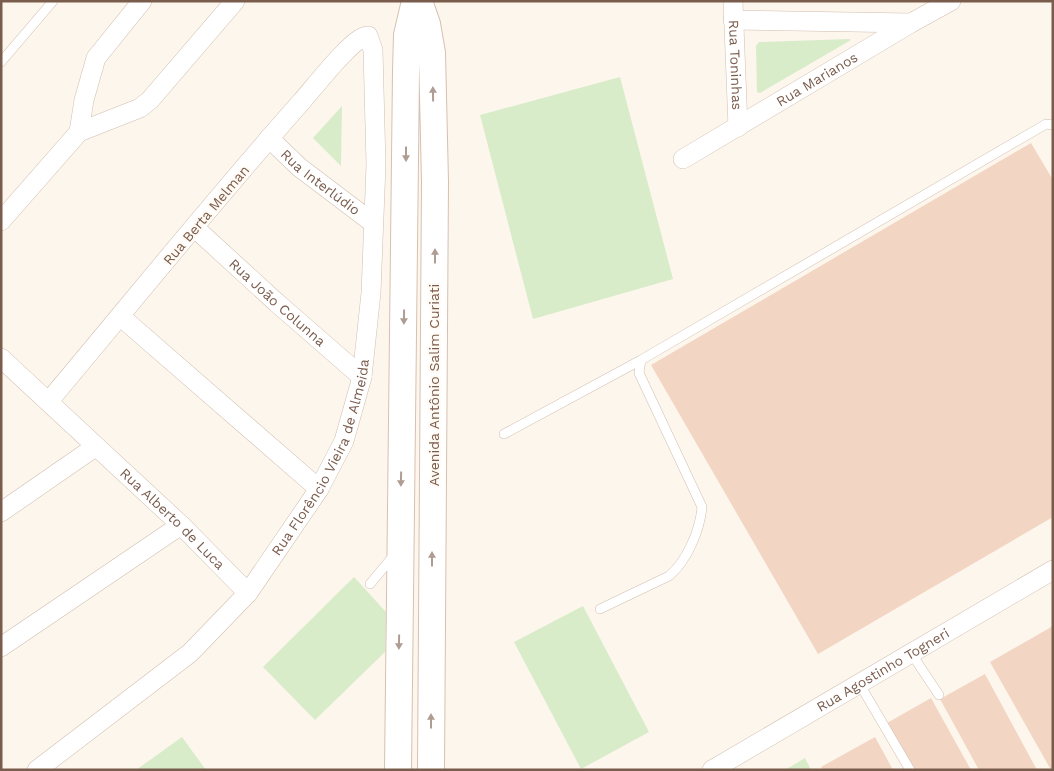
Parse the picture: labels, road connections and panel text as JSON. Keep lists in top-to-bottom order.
{
  "streets": {
    "street": [
      "Rua Toninhas",
      "Rua Marianos",
      "Rua Interlúdio",
      "Rua Berta Melman",
      "Rua João Colunna",
      "Avenida Antônio Salim Curiati",
      "Rua Florêncio Vieira de Almeida",
      "Rua Alberto de Luca",
      "Rua Agostinho Togneri"
    ]
  },
  "crossings": [
    ["Rua Toninhas", "Rua Marianos"],
    ["Rua Interlúdio", "Rua Berta Melman"],
    ["Rua Interlúdio", "Rua Florêncio Vieira de Almeida"],
    ["Rua Berta Melman", "Rua João Colunna"],
    ["Rua Berta Melman", "Rua Florêncio Vieira de Almeida"],
    ["Rua Berta Melman", "Rua Alberto de Luca"],
    ["Rua João Colunna", "Rua Florêncio Vieira de Almeida"],
    ["Rua Florêncio Vieira de Almeida", "Rua Alberto de Luca"]
  ]
}
